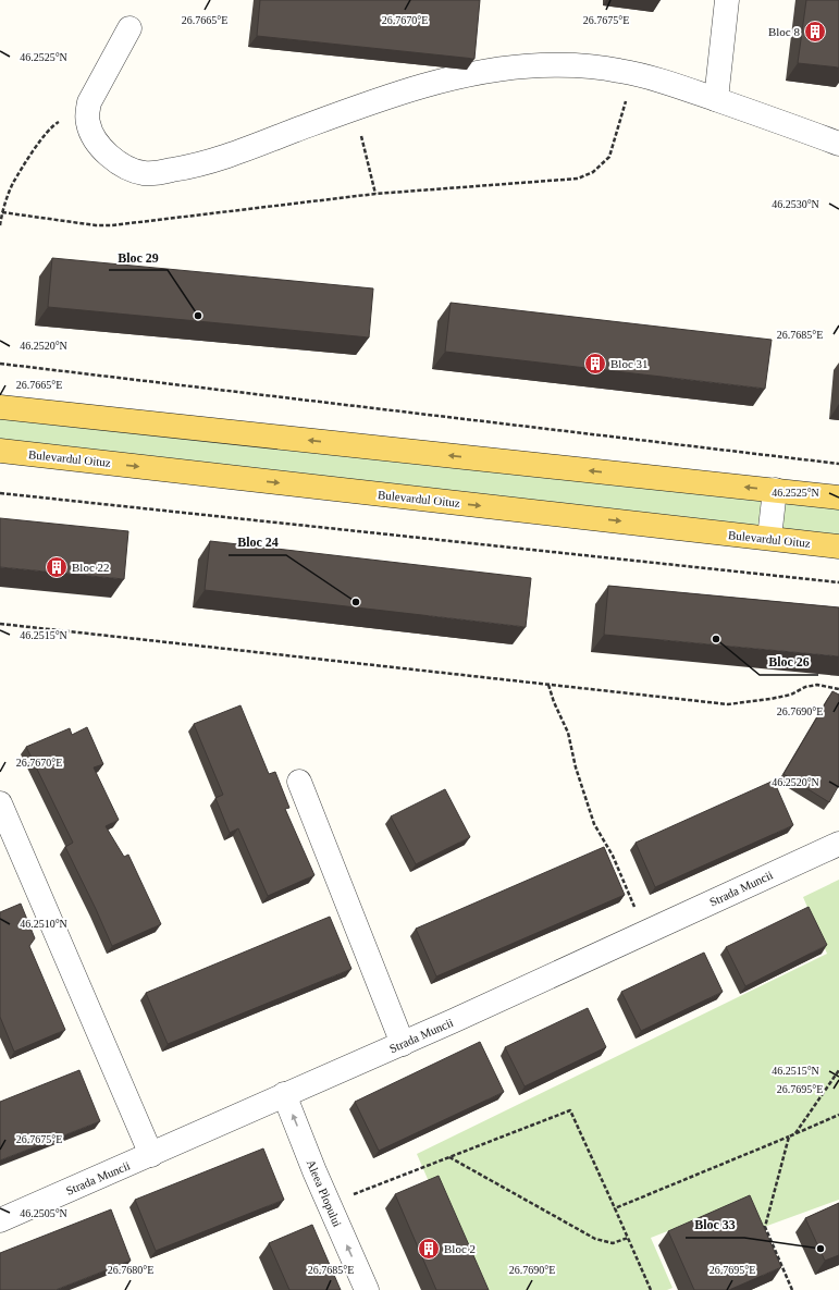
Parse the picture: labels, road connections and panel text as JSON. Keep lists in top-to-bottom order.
{
  "streets": {
    "main road": ["Bulevardul Oituz"],
    "street": ["Strada Muncii", "Aleea Plopului"]
  },
  "crossings": [
    ["Strada Muncii", "Aleea Plopului"]
  ],
  "one_way": ["Bulevardul Oituz", "Aleea Plopului"],
  "places": {
    "building": [
      "Bloc 8",
      "Bloc 31",
      "Bloc 22",
      "Bloc 2"
    ],
    "other": [
      "Bloc 29",
      "Bloc 24",
      "Bloc 26",
      "Bloc 33"
    ]
  },
  "coordinates": [
    "26.7665°E",
    "26.7670°E",
    "26.7675°E",
    "46.2525°N",
    "46.2530°N",
    "26.7685°E",
    "46.2520°N",
    "46.2515°N",
    "26.7690°E",
    "46.2510°N",
    "26.7695°E",
    "46.2505°N",
    "26.7680°E"
  ]
}
